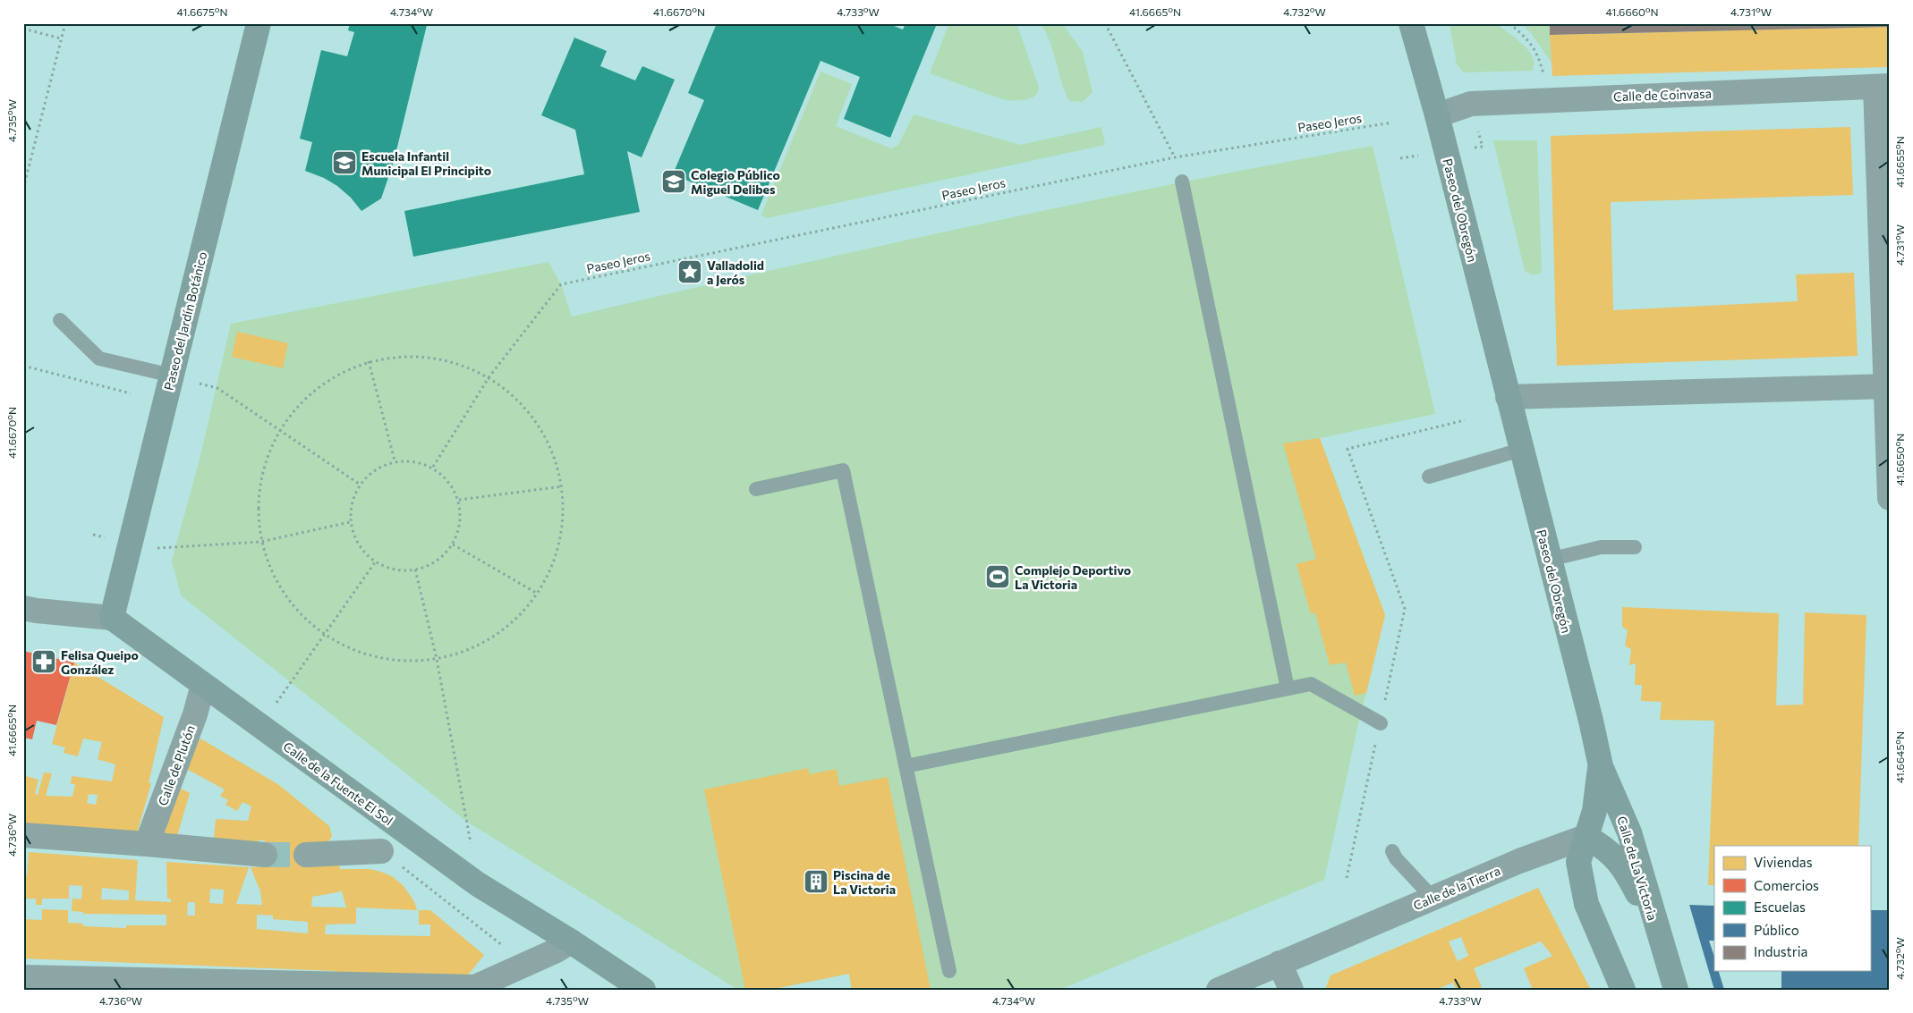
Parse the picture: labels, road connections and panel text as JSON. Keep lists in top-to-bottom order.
{
  "streets": {
    "street": [
      "Calle de Coinvasa",
      "Paseo del Obregón",
      "Paseo del Jardín Botánico",
      "Calle de Plutón",
      "Calle de la Fuente El Sol",
      "Calle de La Victoria",
      "Calle de la Tierra"
    ],
    "path": ["Paseo Jeros"]
  },
  "crossings": [
    ["Calle de Coinvasa", "Paseo del Obregón"],
    ["Paseo del Obregón", "Calle de La Victoria"],
    ["Paseo del Jardín Botánico", "Calle de la Fuente El Sol"],
    ["Calle de Plutón", "Calle de la Fuente El Sol"]
  ],
  "places": {
    "school or university": ["Escuela Infantil Municipal El Principito", "Colegio Público Miguel Delibes"],
    "place": ["Valladolid a Jerós"],
    "sports": ["Complejo Deportivo La Victoria"],
    "pharmacy": ["Felisa Queipo González"],
    "building": ["Piscina de La Victoria"]
  },
  "legend": [
    "Viviendas",
    "Comercios",
    "Escuelas",
    "Público",
    "Industria"
  ],
  "coordinates": [
    "41.6675°N",
    "4.734°W",
    "41.6670°N",
    "4.733°W",
    "41.6665°N",
    "4.732°W",
    "41.6660°N",
    "4.731°W",
    "4.735°W",
    "41.6655°N",
    "41.6650°N",
    "41.6645°N",
    "4.736°W"
  ]
}
